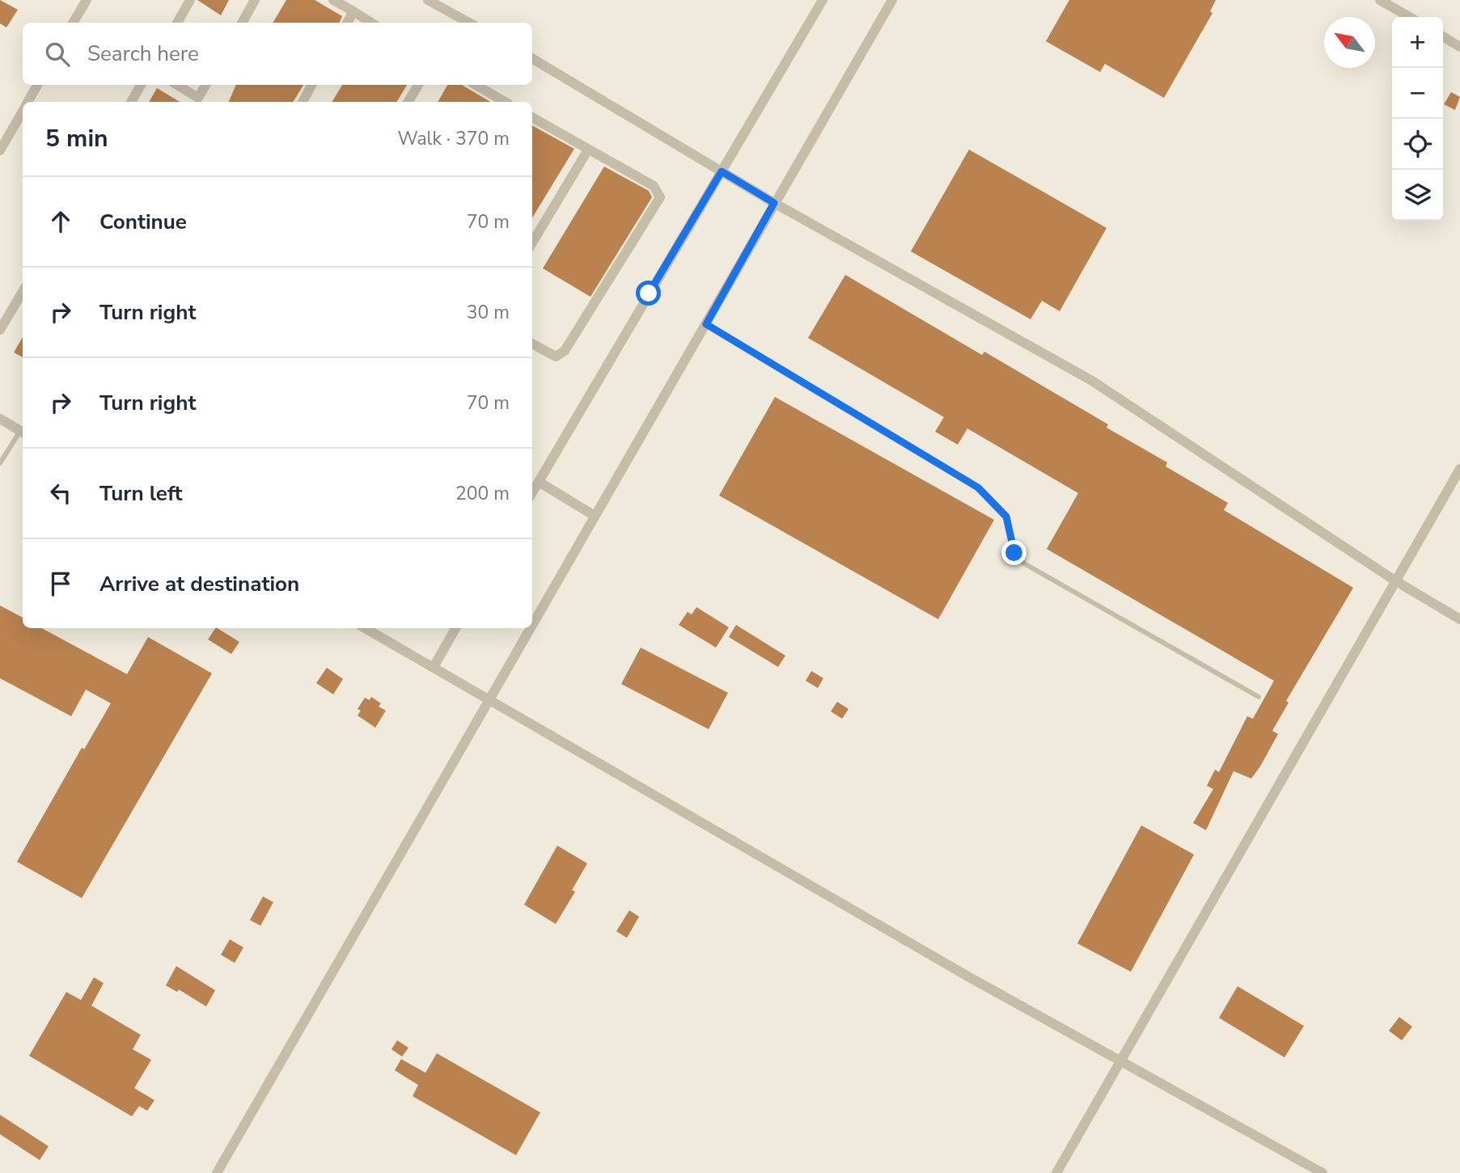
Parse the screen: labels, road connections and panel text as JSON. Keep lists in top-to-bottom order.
{
  "north": "top left",
  "page": {
    "map_buttons": ["+", "−"],
    "search": "Search here",
    "heading": ["5 min", "Walk · 370 m"],
    "list": [
      ["Continue", "70 m"],
      ["Turn right", "30 m"],
      ["Turn right", "70 m"],
      ["Turn left", "200 m"],
      "Arrive at destination"
    ]
  }
}
